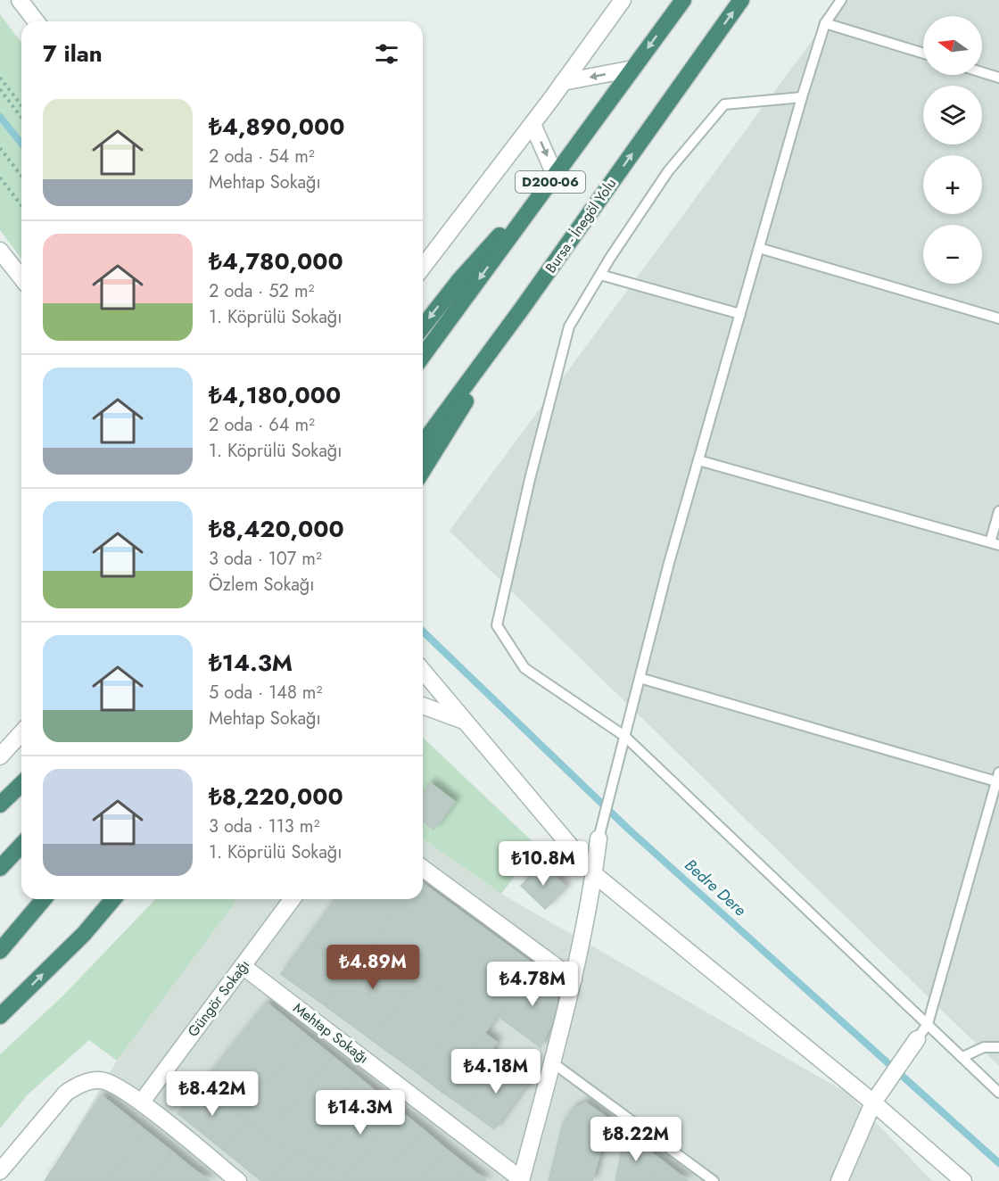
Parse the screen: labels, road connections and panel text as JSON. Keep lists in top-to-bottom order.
{
  "streets": {
    "highway": ["D200-06", "Bursa - İnegöl Yolu"],
    "street": ["Güngör Sokağı", "Mehtap Sokağı"]
  },
  "crossings": [
    ["Güngör Sokağı", "Mehtap Sokağı"]
  ],
  "water": ["Bedre Dere"],
  "north": "left",
  "page": {
    "map_buttons": ["+", "−"],
    "heading": "7 ilan",
    "list": [
      {
        "name": "₺4,890,000",
        "note": "2 oda · 54 m² · Mehtap Sokağı"
      },
      {
        "name": "₺4,780,000",
        "note": "2 oda · 52 m² · 1. Köprülü Sokağı"
      },
      {
        "name": "₺4,180,000",
        "note": "2 oda · 64 m² · 1. Köprülü Sokağı"
      },
      {
        "name": "₺8,420,000",
        "note": "3 oda · 107 m² · Özlem Sokağı"
      },
      {
        "name": "₺14.3M",
        "note": "5 oda · 148 m² · Mehtap Sokağı"
      },
      {
        "name": "₺8,220,000",
        "note": "3 oda · 113 m² · 1. Köprülü Sokağı"
      }
    ],
    "price": [
      "₺10.8M",
      "₺4.89M",
      "₺4.78M",
      "₺4.18M",
      "₺8.42M",
      "₺14.3M",
      "₺8.22M"
    ]
  }
}
